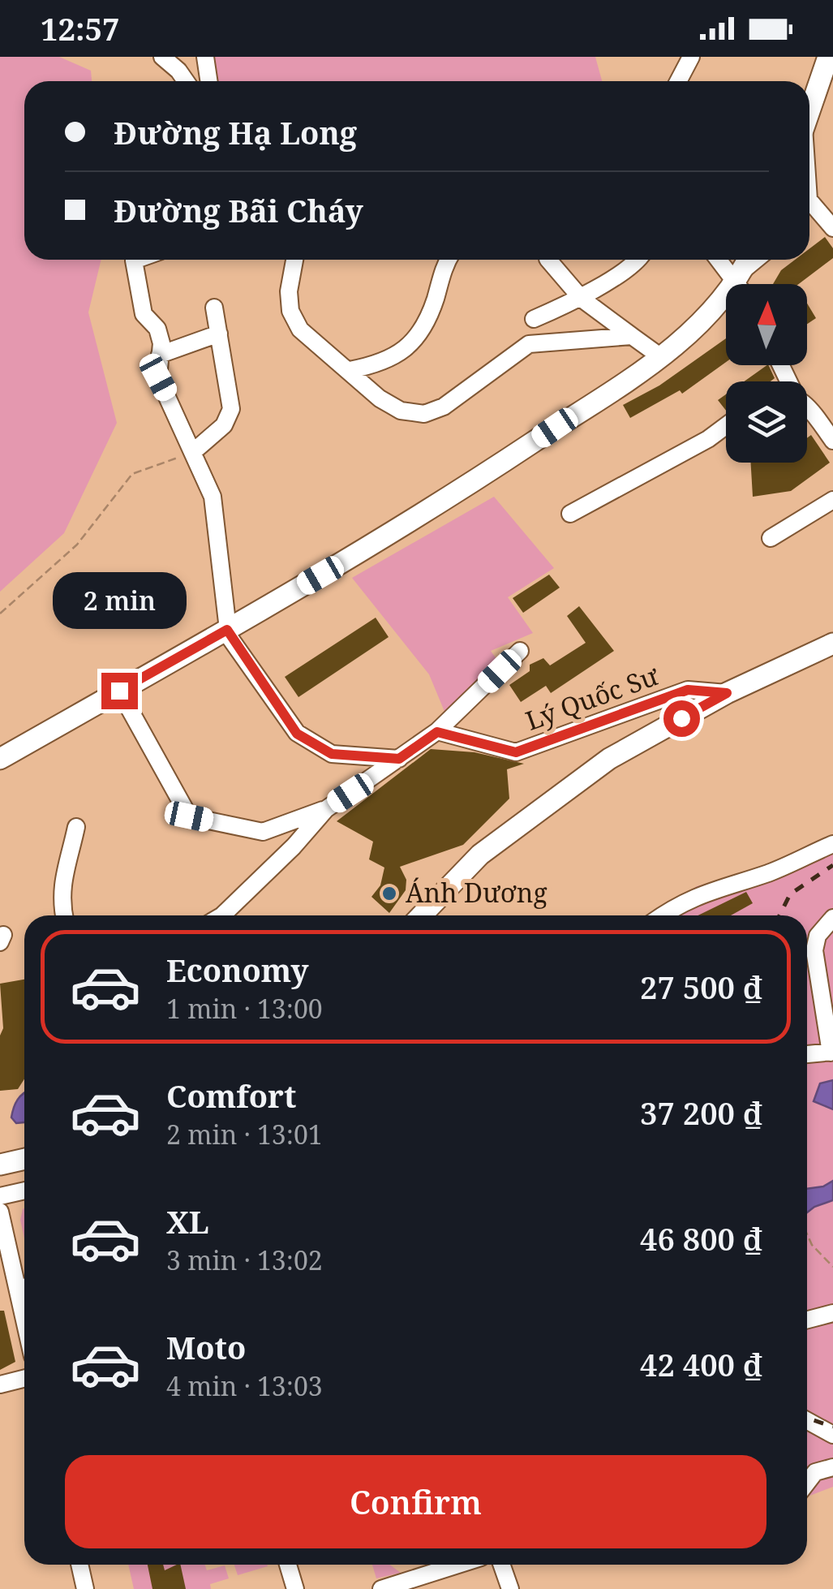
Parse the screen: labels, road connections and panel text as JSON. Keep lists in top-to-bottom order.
{
  "streets": {
    "street": ["Lý Quốc Sư"]
  },
  "places": ["Ánh Dương"],
  "north": "top",
  "page": {
    "status": "12:57",
    "banner": ["Đường Hạ Long", "Đường Bãi Cháy"],
    "bubble": "2 min",
    "list": [
      {
        "name": "Economy",
        "note": "1 min · 13:00",
        "value": "27 500 ₫"
      },
      {
        "name": "Comfort",
        "note": "2 min · 13:01",
        "value": "37 200 ₫"
      },
      {
        "name": "XL",
        "note": "3 min · 13:02",
        "value": "46 800 ₫"
      },
      {
        "name": "Moto",
        "note": "4 min · 13:03",
        "value": "42 400 ₫"
      }
    ],
    "buttons": "Confirm"
  }
}
